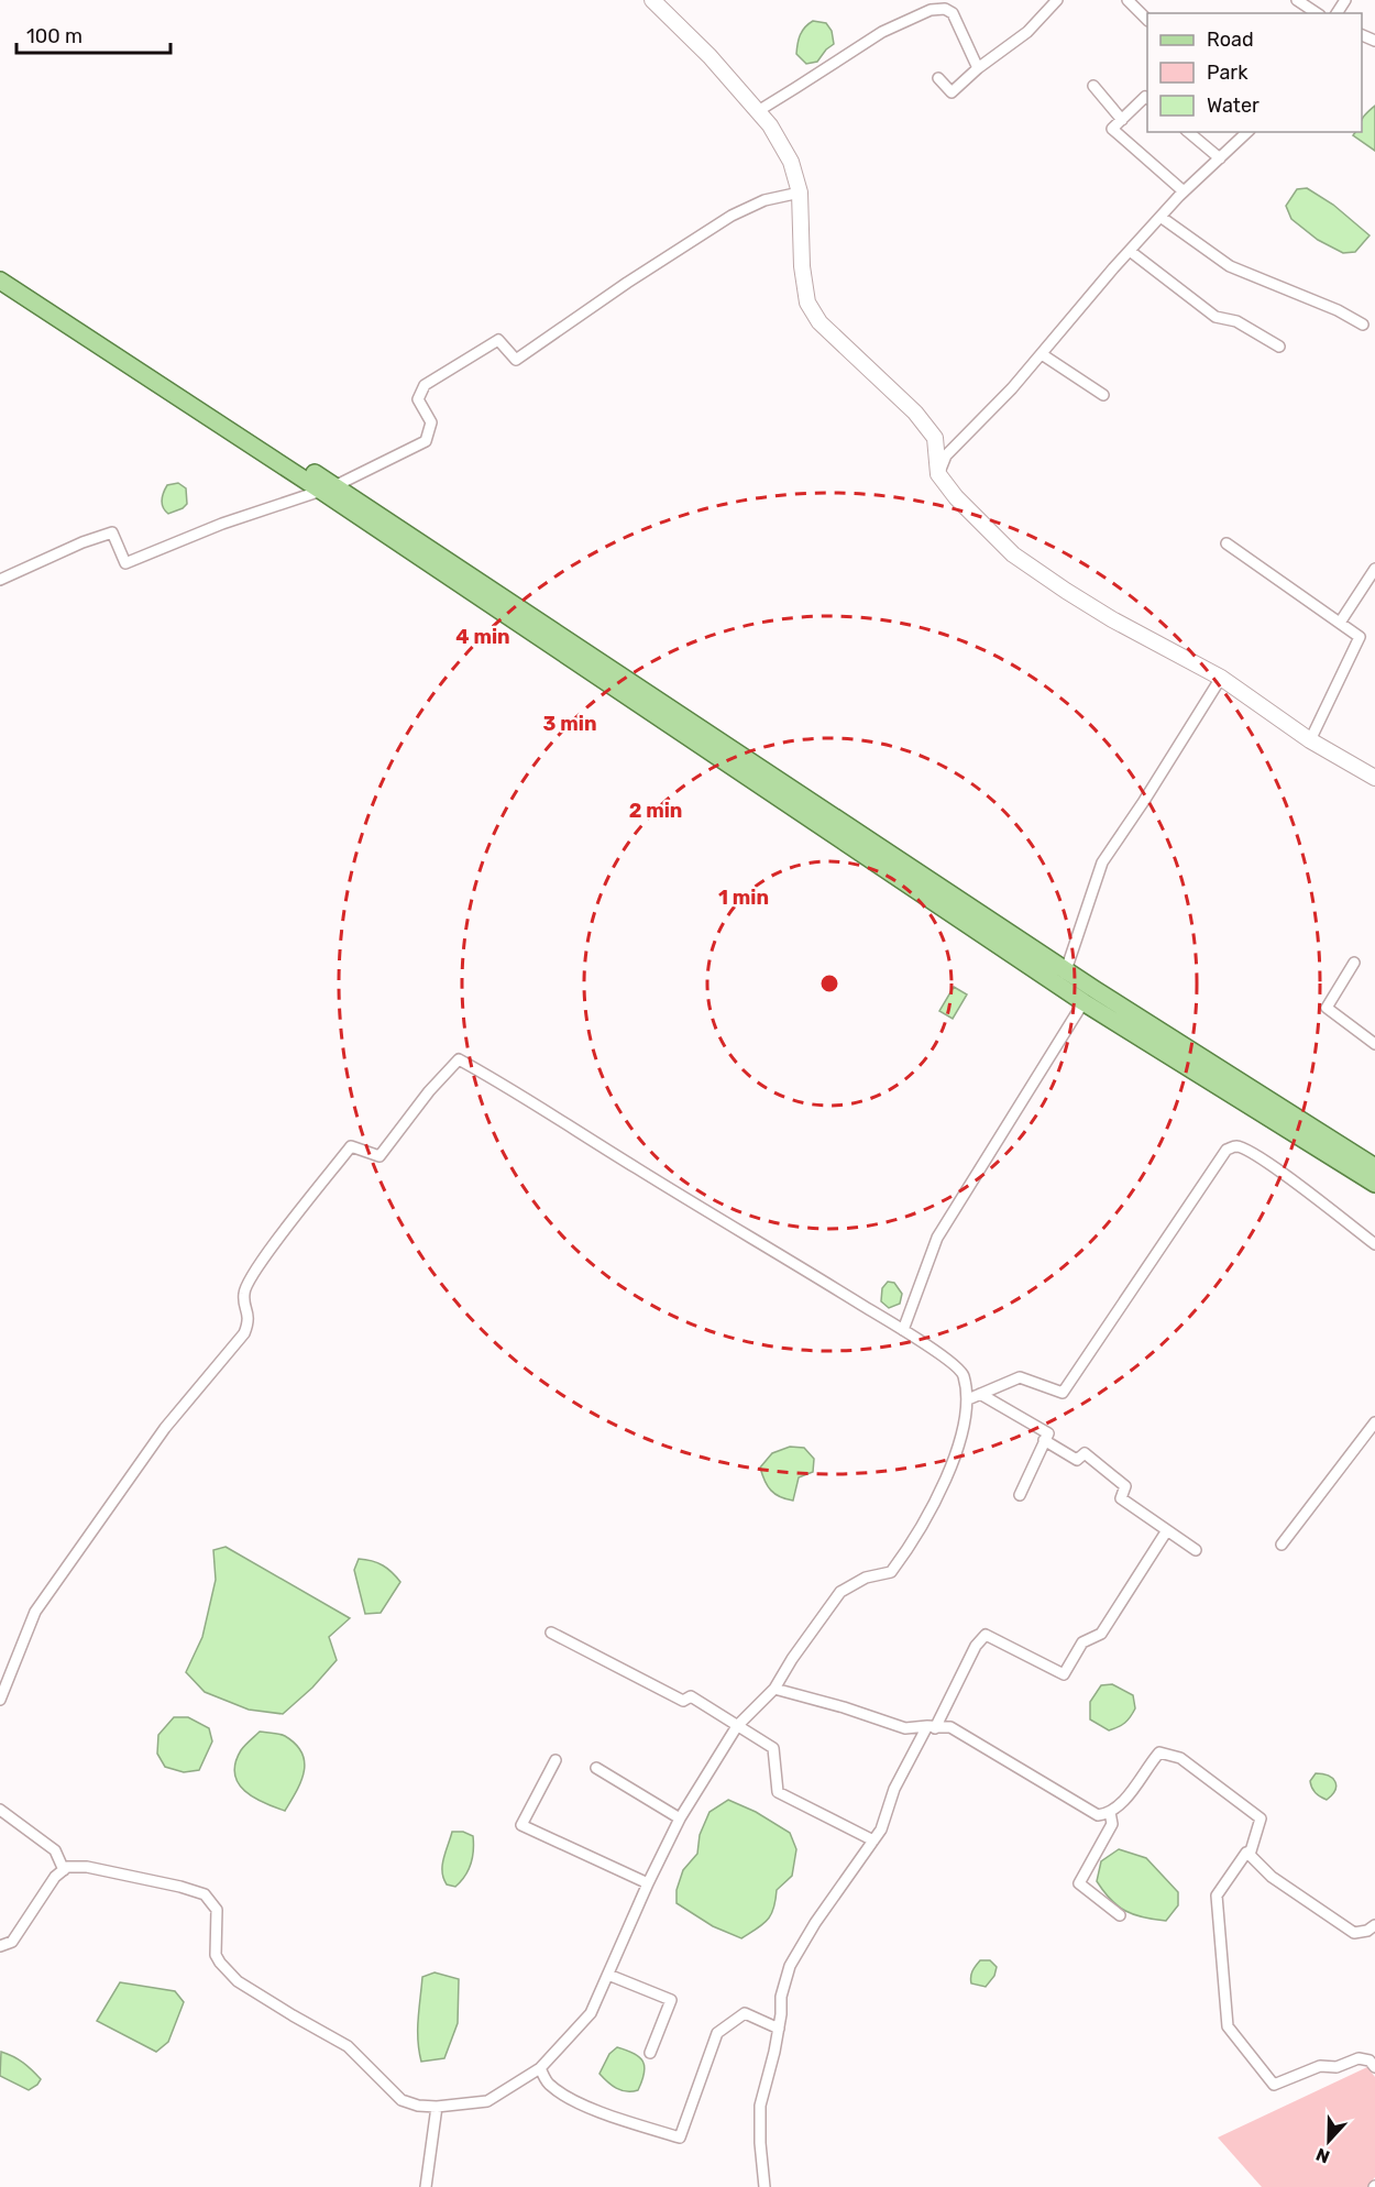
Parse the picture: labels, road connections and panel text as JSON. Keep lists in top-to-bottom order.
{
  "legend": ["Road", "Park", "Water"],
  "scale_bar": "100 m",
  "north": "bottom",
  "rings": [
    "4 min",
    "3 min",
    "2 min",
    "1 min"
  ]
}
